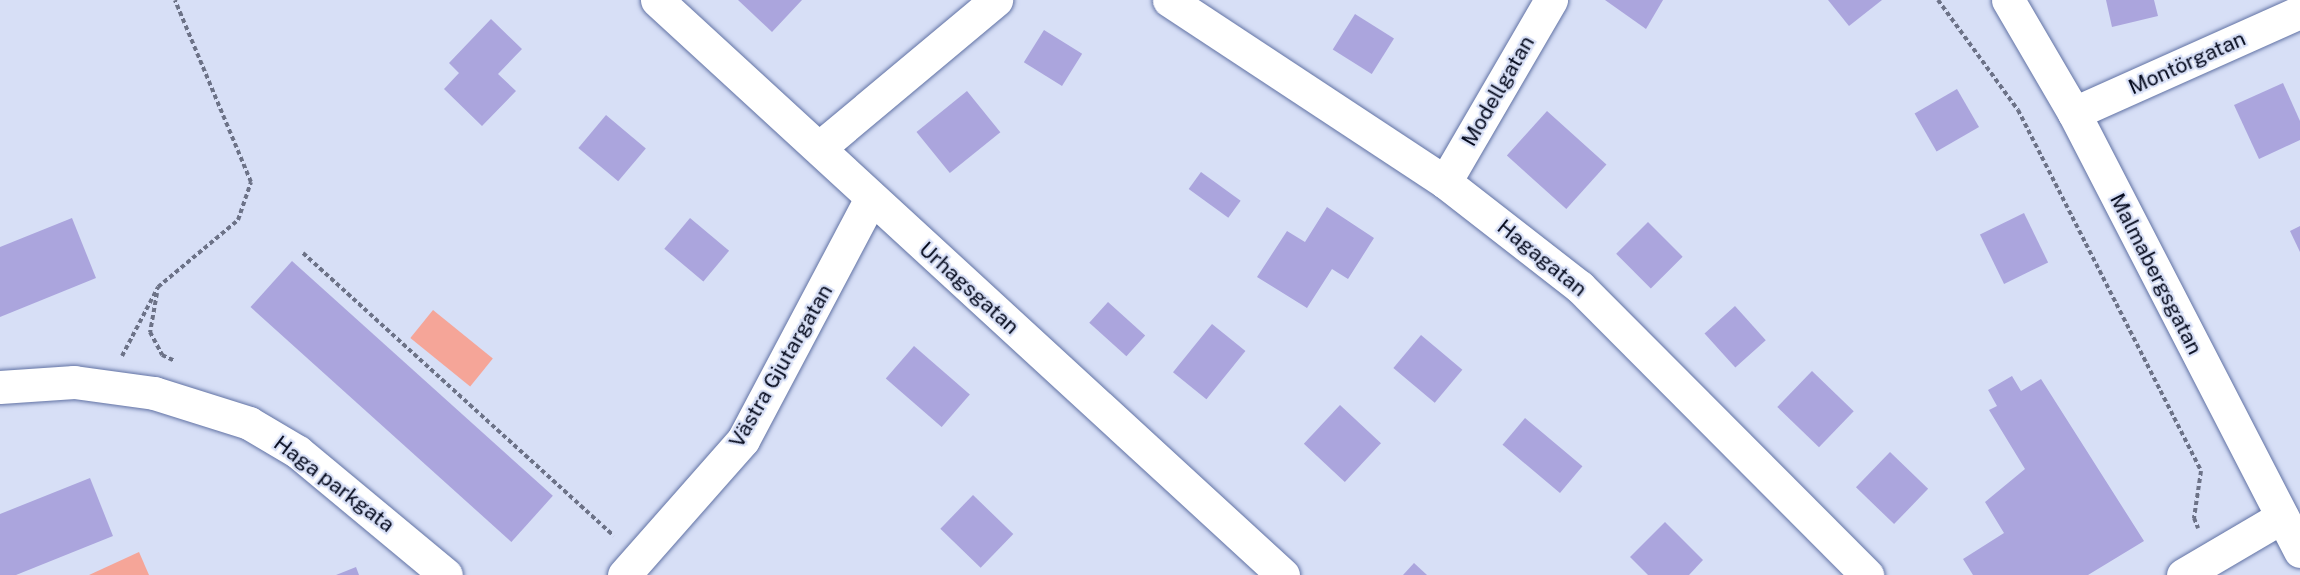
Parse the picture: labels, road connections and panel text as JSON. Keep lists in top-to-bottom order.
{
  "streets": {
    "street": [
      "Montörgatan",
      "Modellgatan",
      "Hagagatan",
      "Malmabergsgatan",
      "Urhagsgatan",
      "Västra Gjutargatan",
      "Haga parkgata"
    ]
  },
  "crossings": [
    ["Montörgatan", "Malmabergsgatan"],
    ["Modellgatan", "Hagagatan"],
    ["Urhagsgatan", "Västra Gjutargatan"]
  ]
}
